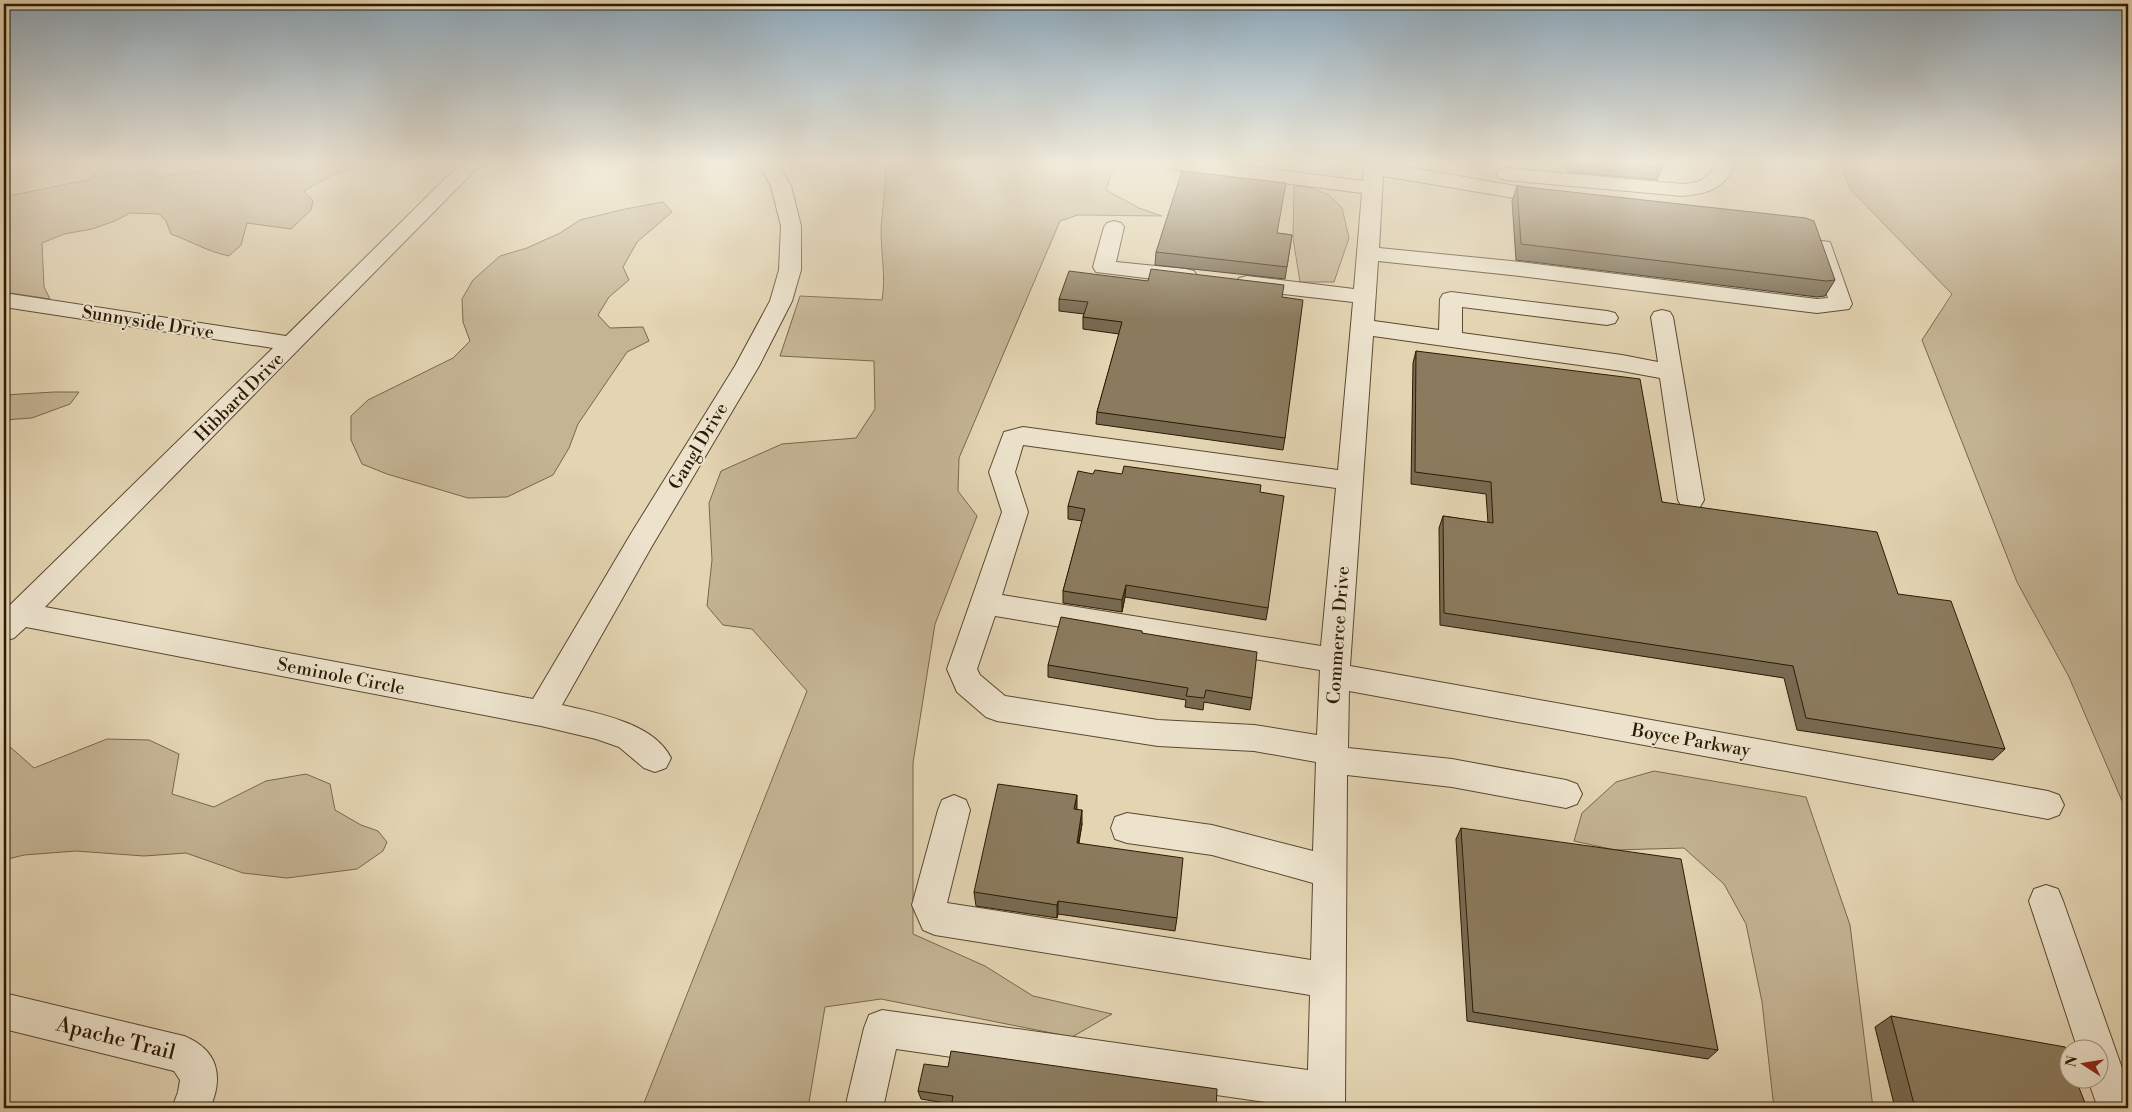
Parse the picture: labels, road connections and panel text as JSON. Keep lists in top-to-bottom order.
{
  "streets": {
    "street": [
      "Sunnyside Drive",
      "Hibbard Drive",
      "Gangl Drive",
      "Commerce Drive",
      "Seminole Circle",
      "Boyce Parkway",
      "Apache Trail"
    ]
  },
  "crossings": [
    ["Sunnyside Drive", "Hibbard Drive"],
    ["Hibbard Drive", "Seminole Circle"],
    ["Gangl Drive", "Seminole Circle"],
    ["Commerce Drive", "Boyce Parkway"]
  ],
  "north": "left"
}
